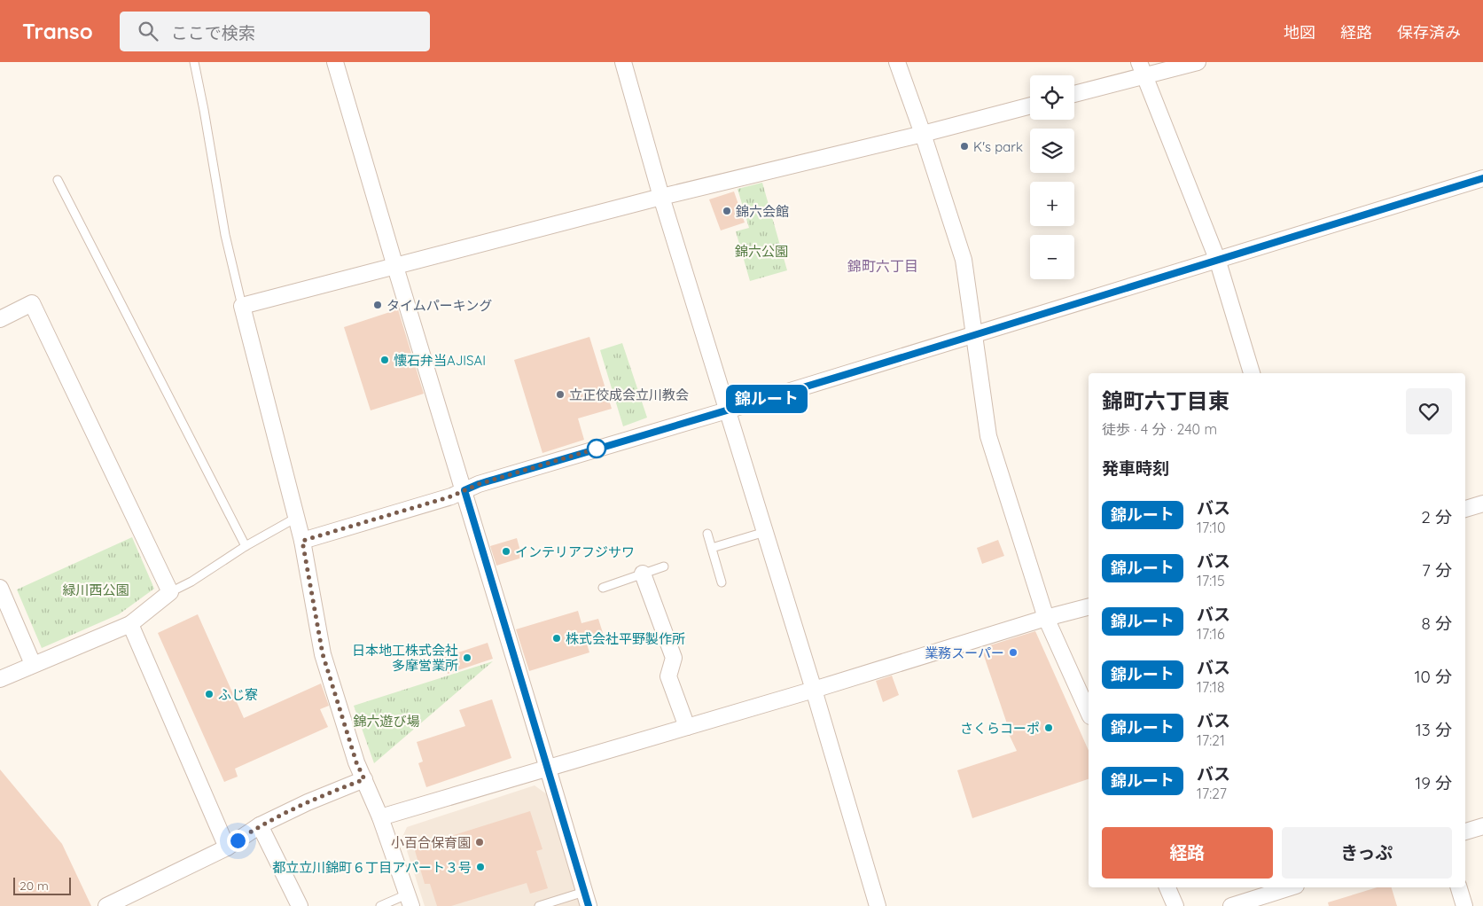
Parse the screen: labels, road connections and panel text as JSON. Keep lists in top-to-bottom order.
{
  "districts": ["錦町六丁目"],
  "parks": ["錦六公園", "緑川西公園", "錦六遊び場"],
  "places": [
    "K's park",
    "錦六会館",
    "タイムパーキング",
    "懐石弁当AJISAI",
    "立正佼成会立川教会",
    "インテリアフジサワ",
    "株式会社平野製作所",
    "業務スーパー",
    "日本地工株式会社 多摩営業所",
    "ふじ寮",
    "さくらコーポ",
    "小百合保育園",
    "都立立川錦町６丁目アパート３号"
  ],
  "lines": ["bus line 錦ルート"],
  "scale_bar": "20 m",
  "page": {
    "header": "Transo",
    "search": "ここで検索",
    "nav": ["地図", "経路", "保存済み"],
    "on_map": "錦ルート",
    "map_buttons": ["+", "−"],
    "heading": [
      ["錦町六丁目東", "徒歩 · 4 分 · 240 m"],
      "発車時刻"
    ],
    "list": [
      {
        "mark": "錦ルート",
        "name": "バス",
        "note": "17:10",
        "value": "2 分"
      },
      {
        "mark": "錦ルート",
        "name": "バス",
        "note": "17:15",
        "value": "7 分"
      },
      {
        "mark": "錦ルート",
        "name": "バス",
        "note": "17:16",
        "value": "8 分"
      },
      {
        "mark": "錦ルート",
        "name": "バス",
        "note": "17:18",
        "value": "10 分"
      },
      {
        "mark": "錦ルート",
        "name": "バス",
        "note": "17:21",
        "value": "13 分"
      },
      {
        "mark": "錦ルート",
        "name": "バス",
        "note": "17:27",
        "value": "19 分"
      }
    ],
    "buttons": ["経路", "きっぷ"],
    "scale": "20 m"
  }
}
